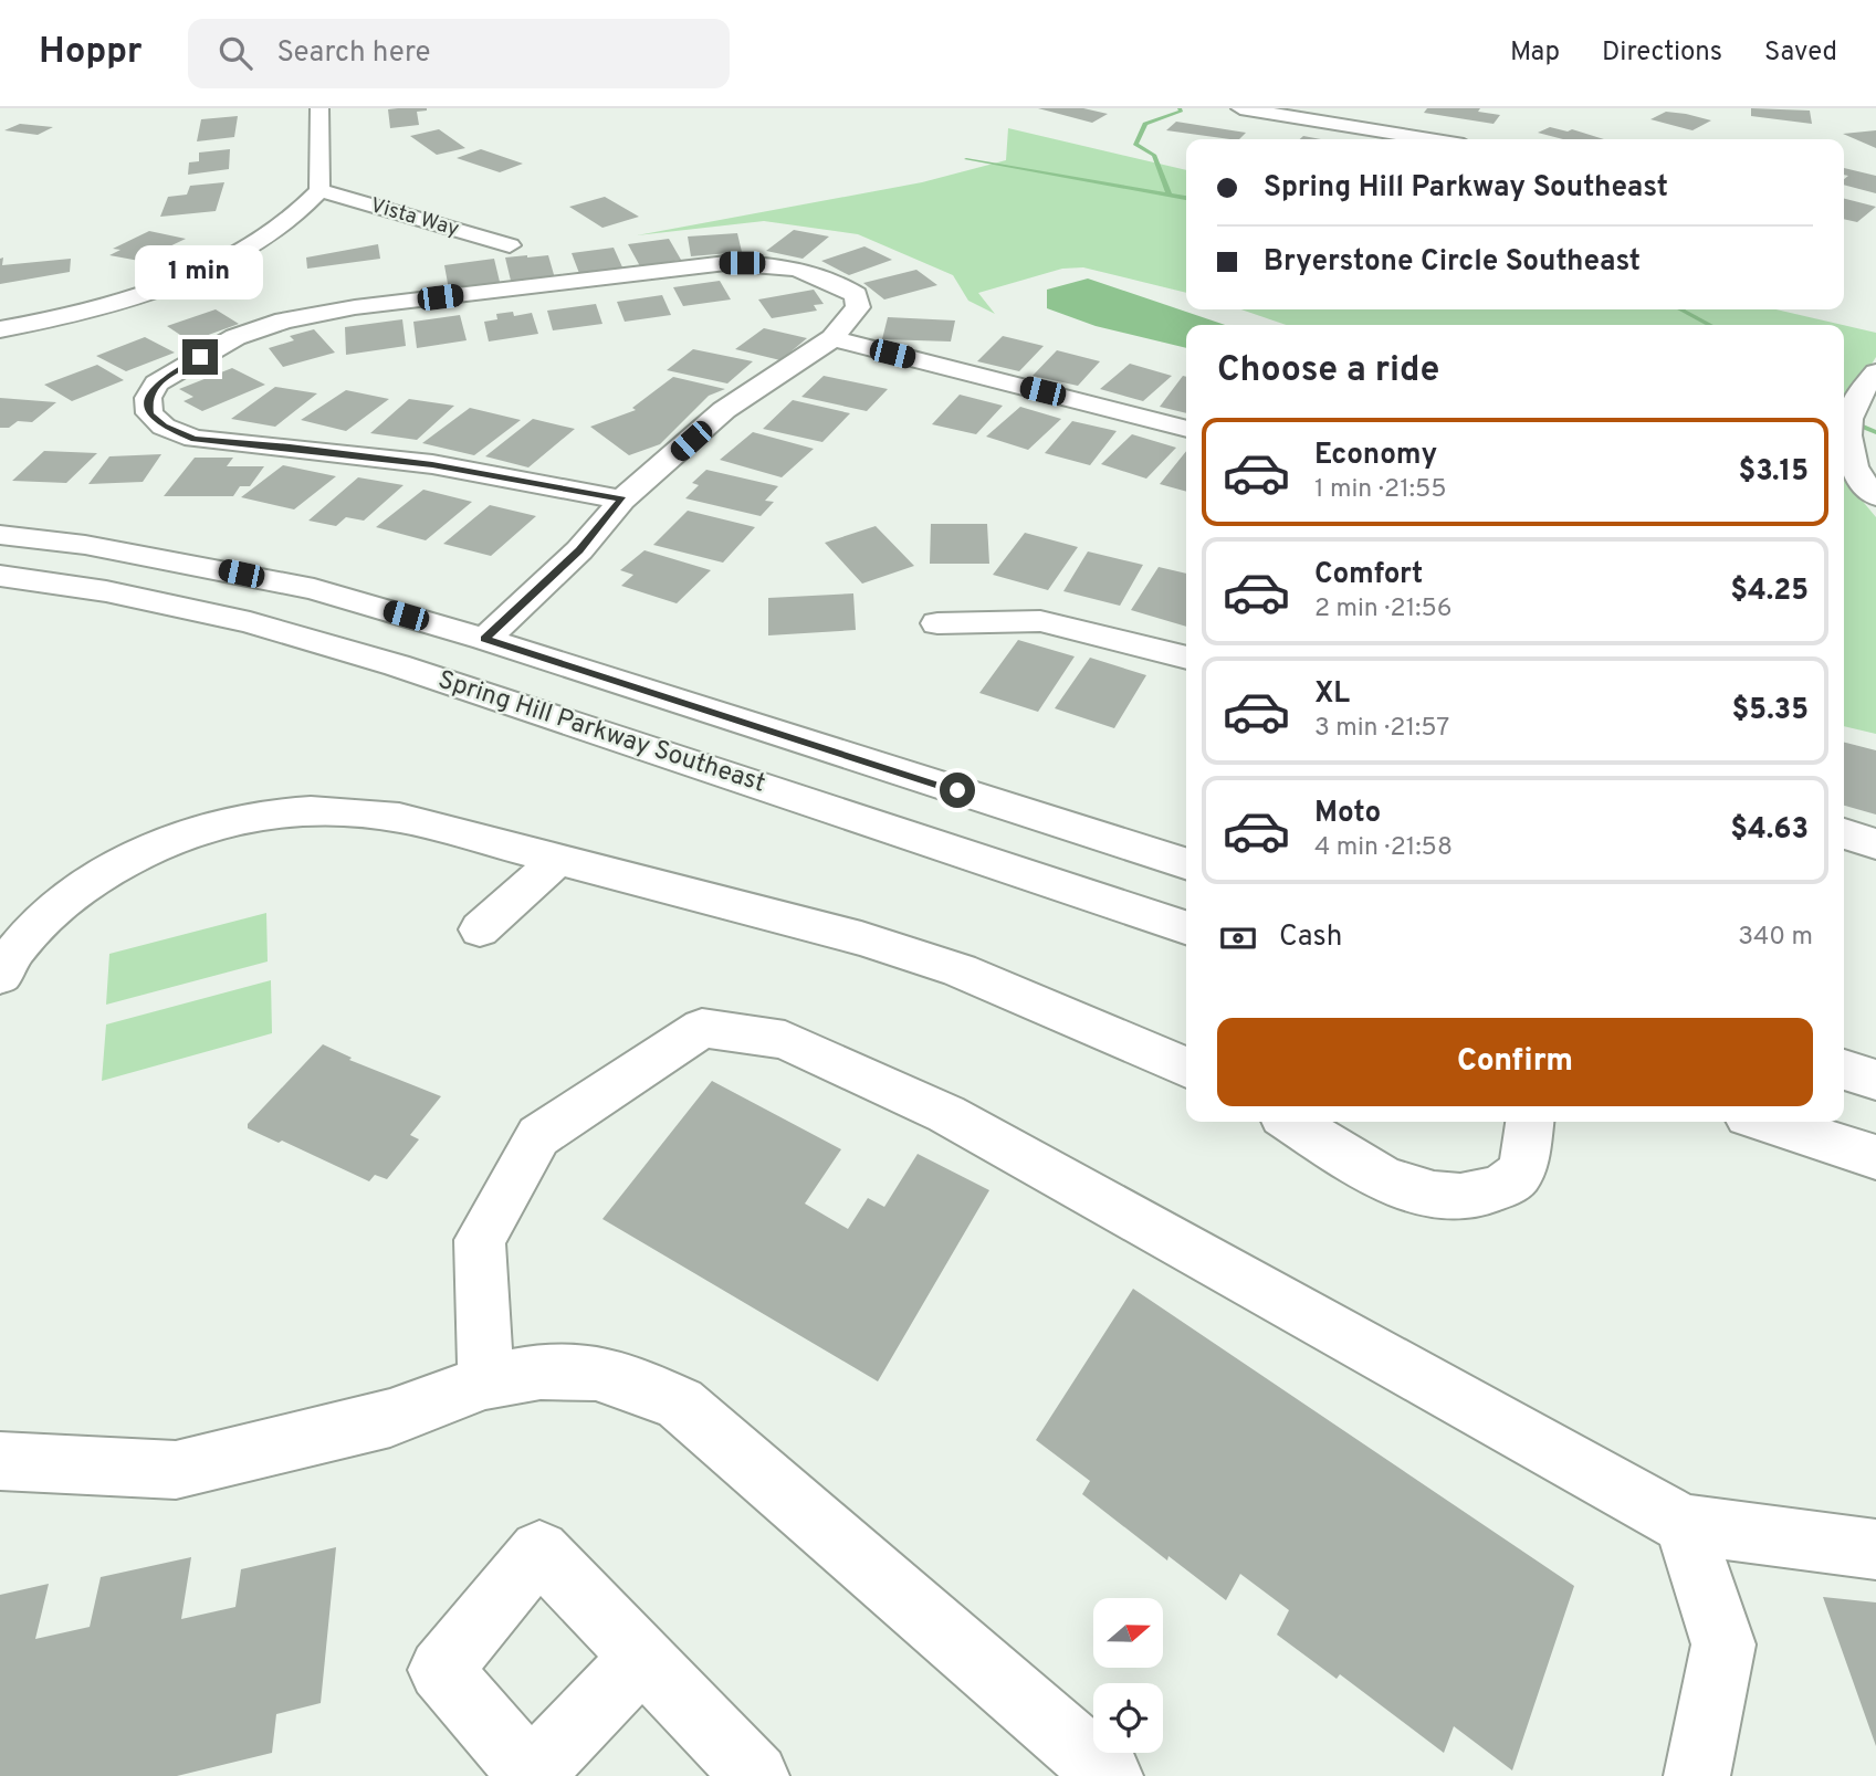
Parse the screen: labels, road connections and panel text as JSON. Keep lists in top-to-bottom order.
{
  "streets": {
    "street": ["Vista Way", "Spring Hill Parkway Southeast"]
  },
  "north": "right",
  "page": {
    "header": "Hoppr",
    "search": "Search here",
    "nav": ["Map", "Directions", "Saved"],
    "banner": ["Spring Hill Parkway Southeast", "Bryerstone Circle Southeast"],
    "bubble": "1 min",
    "heading": "Choose a ride",
    "list": [
      {
        "name": "Economy",
        "note": "1 min · 21:55",
        "value": "$3.15"
      },
      {
        "name": "Comfort",
        "note": "2 min · 21:56",
        "value": "$4.25"
      },
      {
        "name": "XL",
        "note": "3 min · 21:57",
        "value": "$5.35"
      },
      {
        "name": "Moto",
        "note": "4 min · 21:58",
        "value": "$4.63"
      }
    ],
    "pay": ["Cash", "340 m"],
    "buttons": "Confirm"
  }
}
